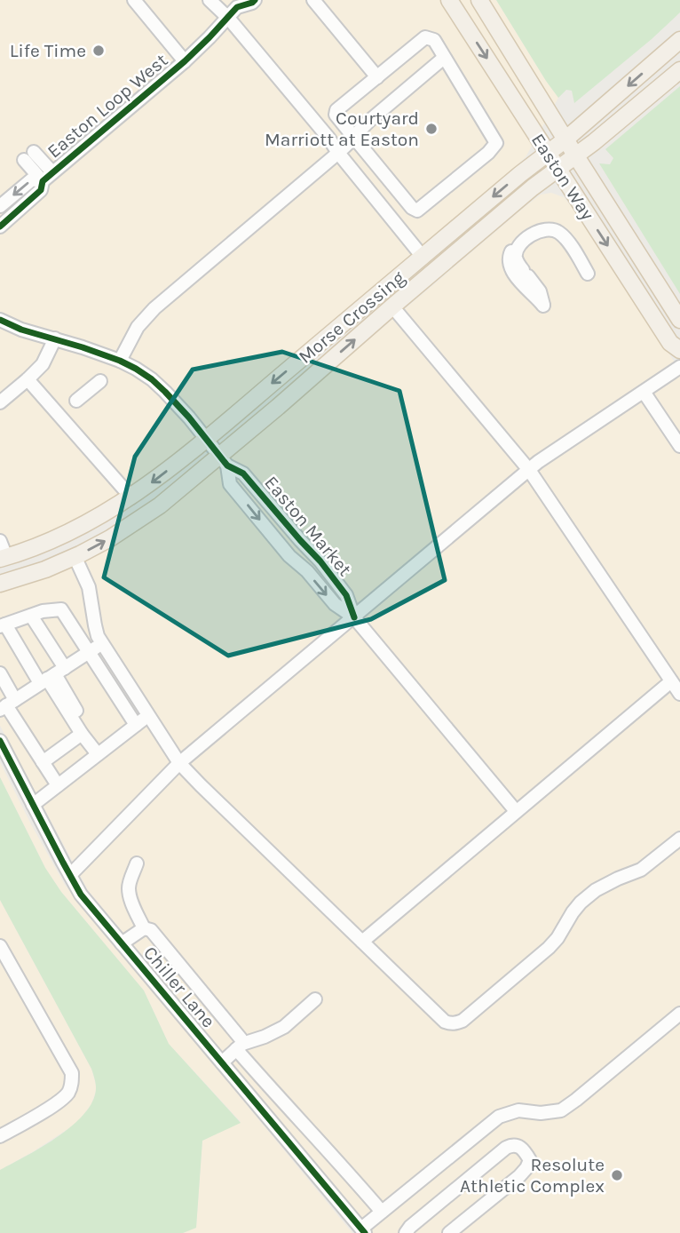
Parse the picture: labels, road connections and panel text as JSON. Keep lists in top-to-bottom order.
{
  "streets": {
    "main road": ["Easton Way", "Morse Crossing"],
    "street": ["Easton Loop West", "Easton Market", "Chiller Lane"]
  },
  "crossings": [
    ["Easton Way", "Morse Crossing"],
    ["Morse Crossing", "Easton Market"]
  ],
  "places": ["Life Time", "Courtyard Marriott at Easton", "Resolute Athletic Complex"]
}
